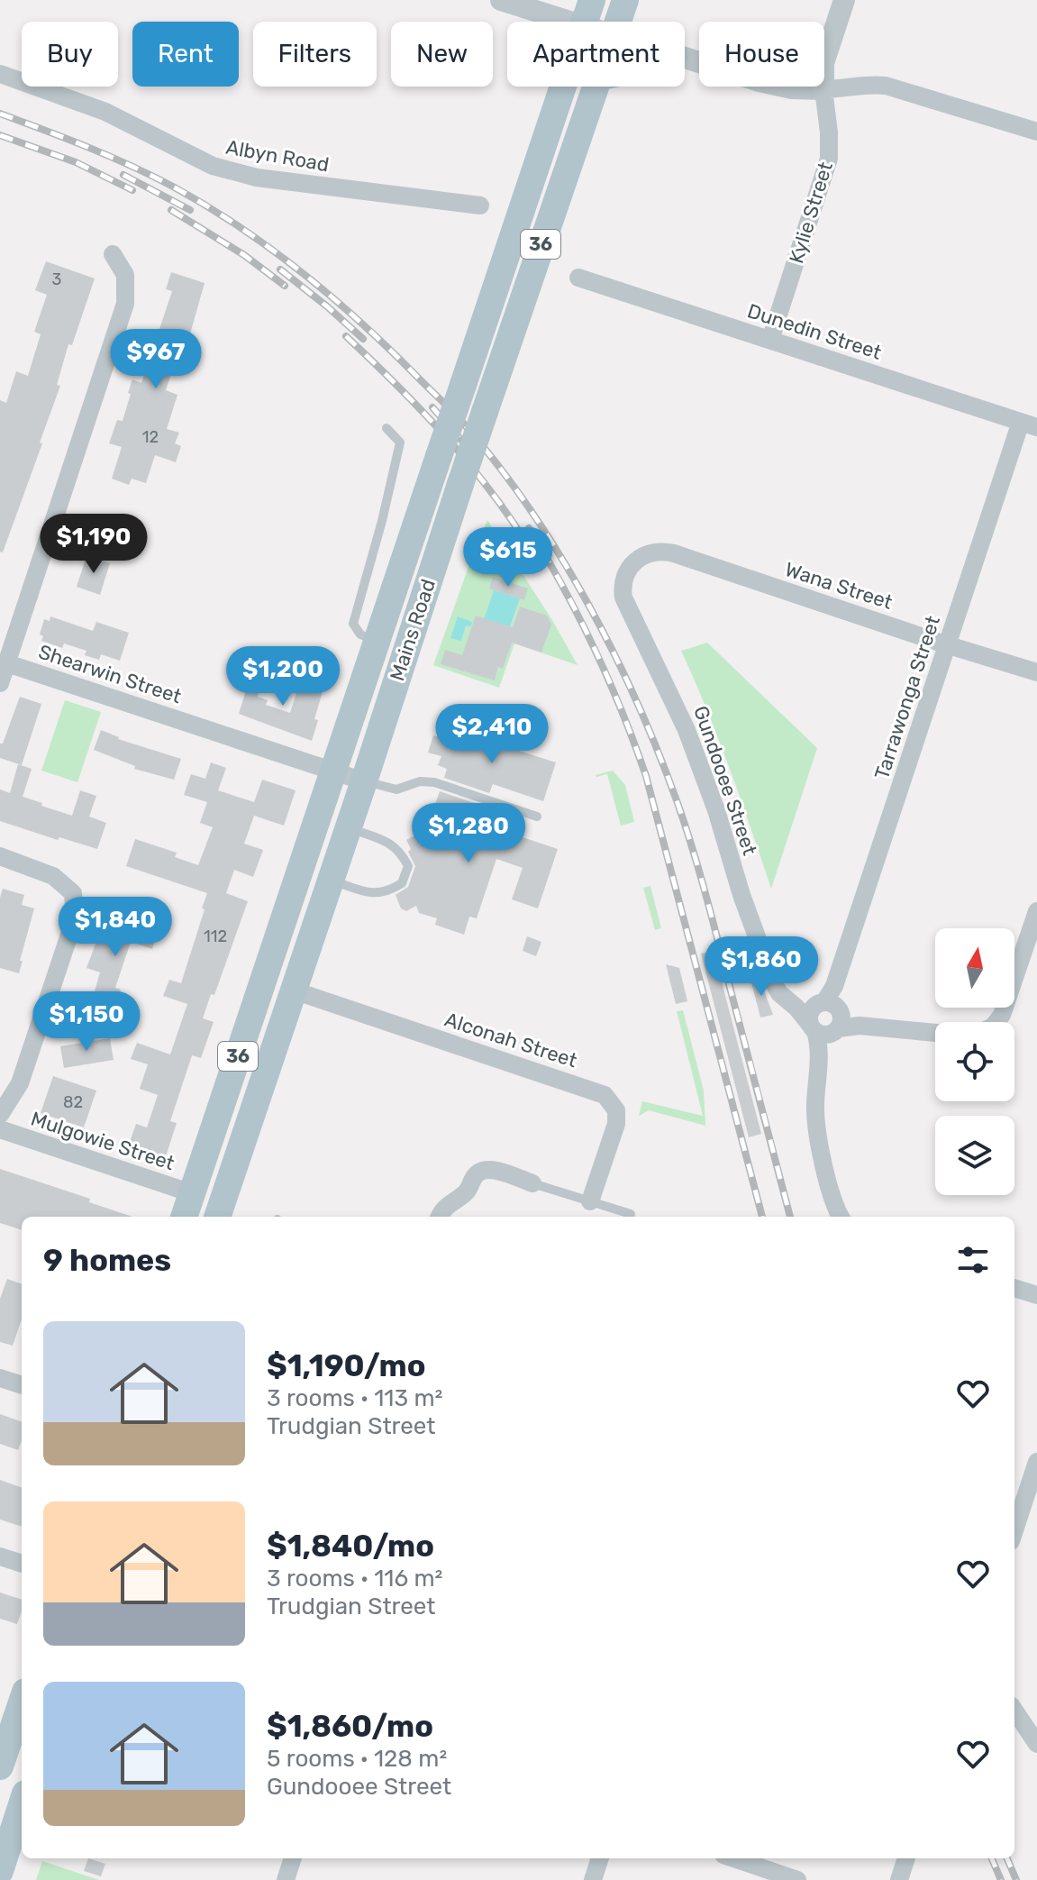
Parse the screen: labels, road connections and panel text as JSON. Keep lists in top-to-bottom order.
{
  "streets": {
    "main road": ["36", "Mains Road"],
    "street": [
      "Albyn Road",
      "Kylie Street",
      "Dunedin Street",
      "Wana Street",
      "Shearwin Street",
      "Tarrawonga Street",
      "Gundooee Street",
      "Alconah Street",
      "Mulgowie Street"
    ]
  },
  "crossings": [
    ["Kylie Street", "Dunedin Street"],
    ["Dunedin Street", "Tarrawonga Street"],
    ["Wana Street", "Tarrawonga Street"],
    ["Wana Street", "Gundooee Street"],
    ["Mains Road", "Shearwin Street"],
    ["Mains Road", "Alconah Street"],
    ["Mains Road", "Mulgowie Street"],
    ["Tarrawonga Street", "Gundooee Street"]
  ],
  "house_numbers": [
    "3",
    "12",
    "112",
    "82"
  ],
  "north": "top",
  "page": {
    "chip": [
      "Buy",
      "Rent",
      "Filters",
      "New",
      "Apartment",
      "House"
    ],
    "price": [
      "$967",
      "$1,190",
      "$615",
      "$1,200",
      "$2,410",
      "$1,280",
      "$1,840",
      "$1,860",
      "$1,150"
    ],
    "heading": "9 homes",
    "list": [
      {
        "name": "$1,190/mo",
        "note": "3 rooms · 113 m² · Trudgian Street"
      },
      {
        "name": "$1,840/mo",
        "note": "3 rooms · 116 m² · Trudgian Street"
      },
      {
        "name": "$1,860/mo",
        "note": "5 rooms · 128 m² · Gundooee Street"
      }
    ]
  }
}
